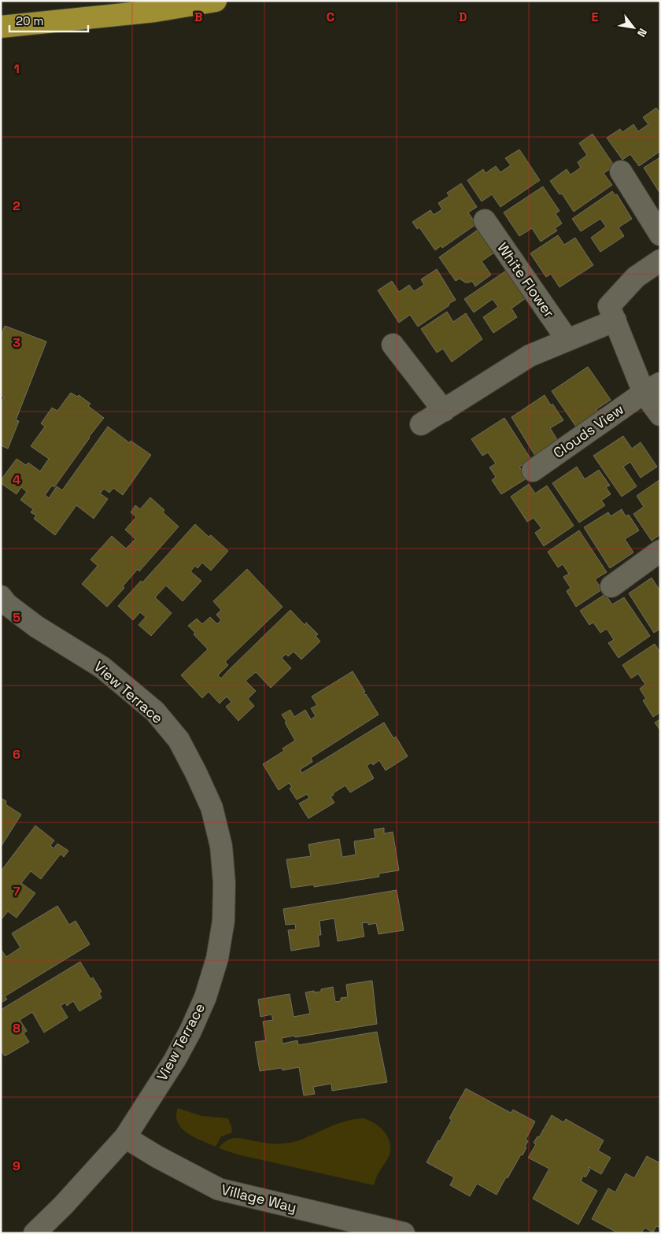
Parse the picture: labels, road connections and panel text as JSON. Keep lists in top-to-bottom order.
{
  "streets": {
    "street": [
      "White Flower",
      "Clouds View",
      "View Terrace",
      "Village Way"
    ]
  },
  "crossings": [
    ["View Terrace", "Village Way"]
  ],
  "scale_bar": "20 m",
  "north": "bottom right",
  "grid": {
    "columns": [
      "B",
      "C",
      "D",
      "E"
    ],
    "rows": [
      "1",
      "2",
      "3",
      "4",
      "5",
      "6",
      "7",
      "8",
      "9"
    ]
  }
}
